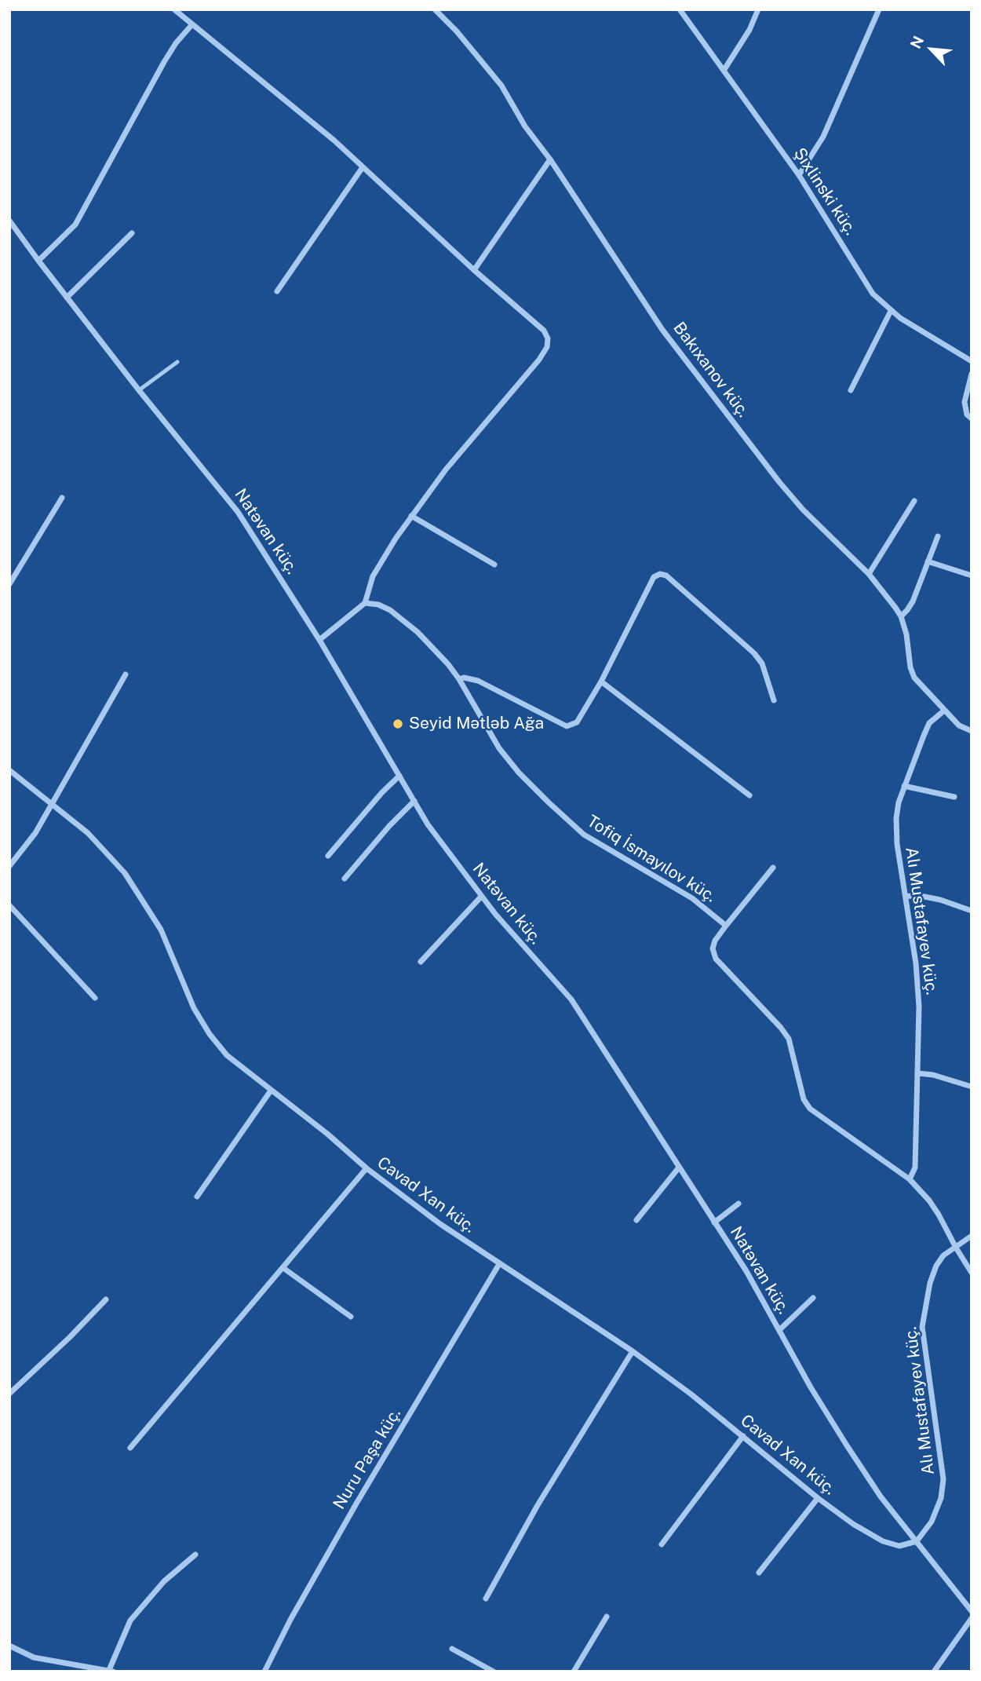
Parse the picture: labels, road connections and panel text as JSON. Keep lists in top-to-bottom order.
{
  "streets": {
    "street": [
      "Şıxlinski küç.",
      "Bakıxanov küç.",
      "Natəvan küç.",
      "Tofiq İsmayılov küç.",
      "Alı Mustafayev küç.",
      "Cavad Xan küç.",
      "Nuru Paşa küç."
    ]
  },
  "crossings": [
    ["Bakıxanov küç.", "Alı Mustafayev küç."],
    ["Natəvan küç.", "Alı Mustafayev küç."],
    ["Natəvan küç.", "Cavad Xan küç."],
    ["Alı Mustafayev küç.", "Cavad Xan küç."],
    ["Cavad Xan küç.", "Nuru Paşa küç."]
  ],
  "places": ["Seyid Mətləb Ağa"],
  "north": "top left"
}
